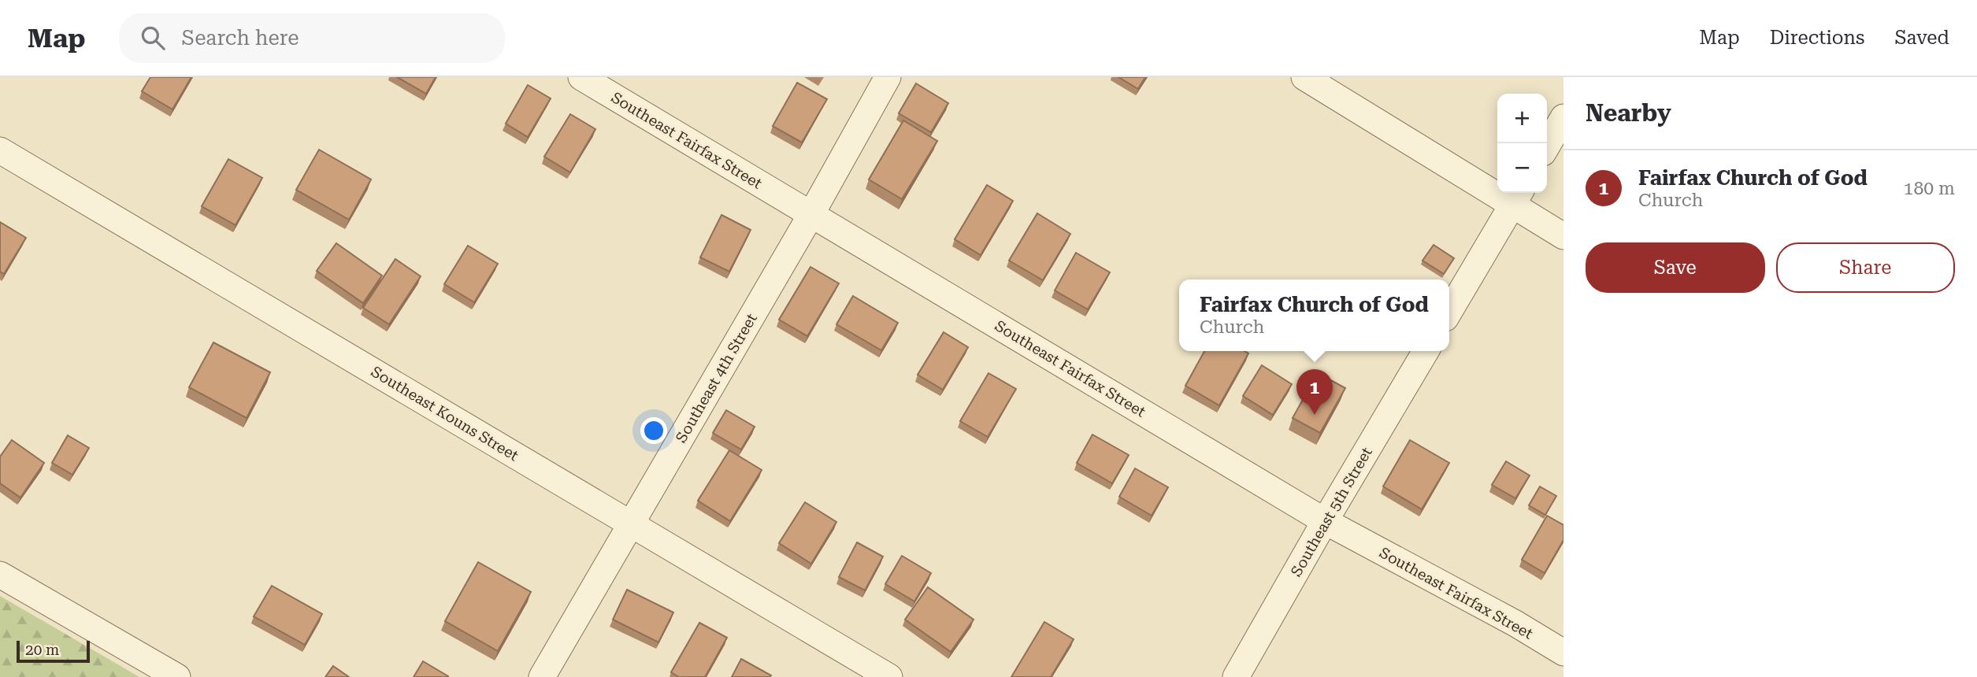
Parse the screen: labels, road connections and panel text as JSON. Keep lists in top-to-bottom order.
{
  "streets": {
    "street": [
      "Southeast Fairfax Street",
      "Southeast 4th Street",
      "Southeast Kouns Street",
      "Southeast 5th Street"
    ]
  },
  "crossings": [
    ["Southeast Fairfax Street", "Southeast 4th Street"],
    ["Southeast Fairfax Street", "Southeast 5th Street"],
    ["Southeast 4th Street", "Southeast Kouns Street"]
  ],
  "scale_bar": "20 m",
  "page": {
    "header": "Map",
    "search": "Search here",
    "nav": ["Map", "Directions", "Saved"],
    "heading": "Nearby",
    "map_buttons": ["+", "−"],
    "list": [
      {
        "mark": "1",
        "name": "Fairfax Church of God",
        "note": "Church",
        "value": "180 m"
      }
    ],
    "buttons": ["Save", "Share"],
    "popup": ["Fairfax Church of God", "Church"],
    "pins": "1",
    "scale": "20 m"
  }
}
